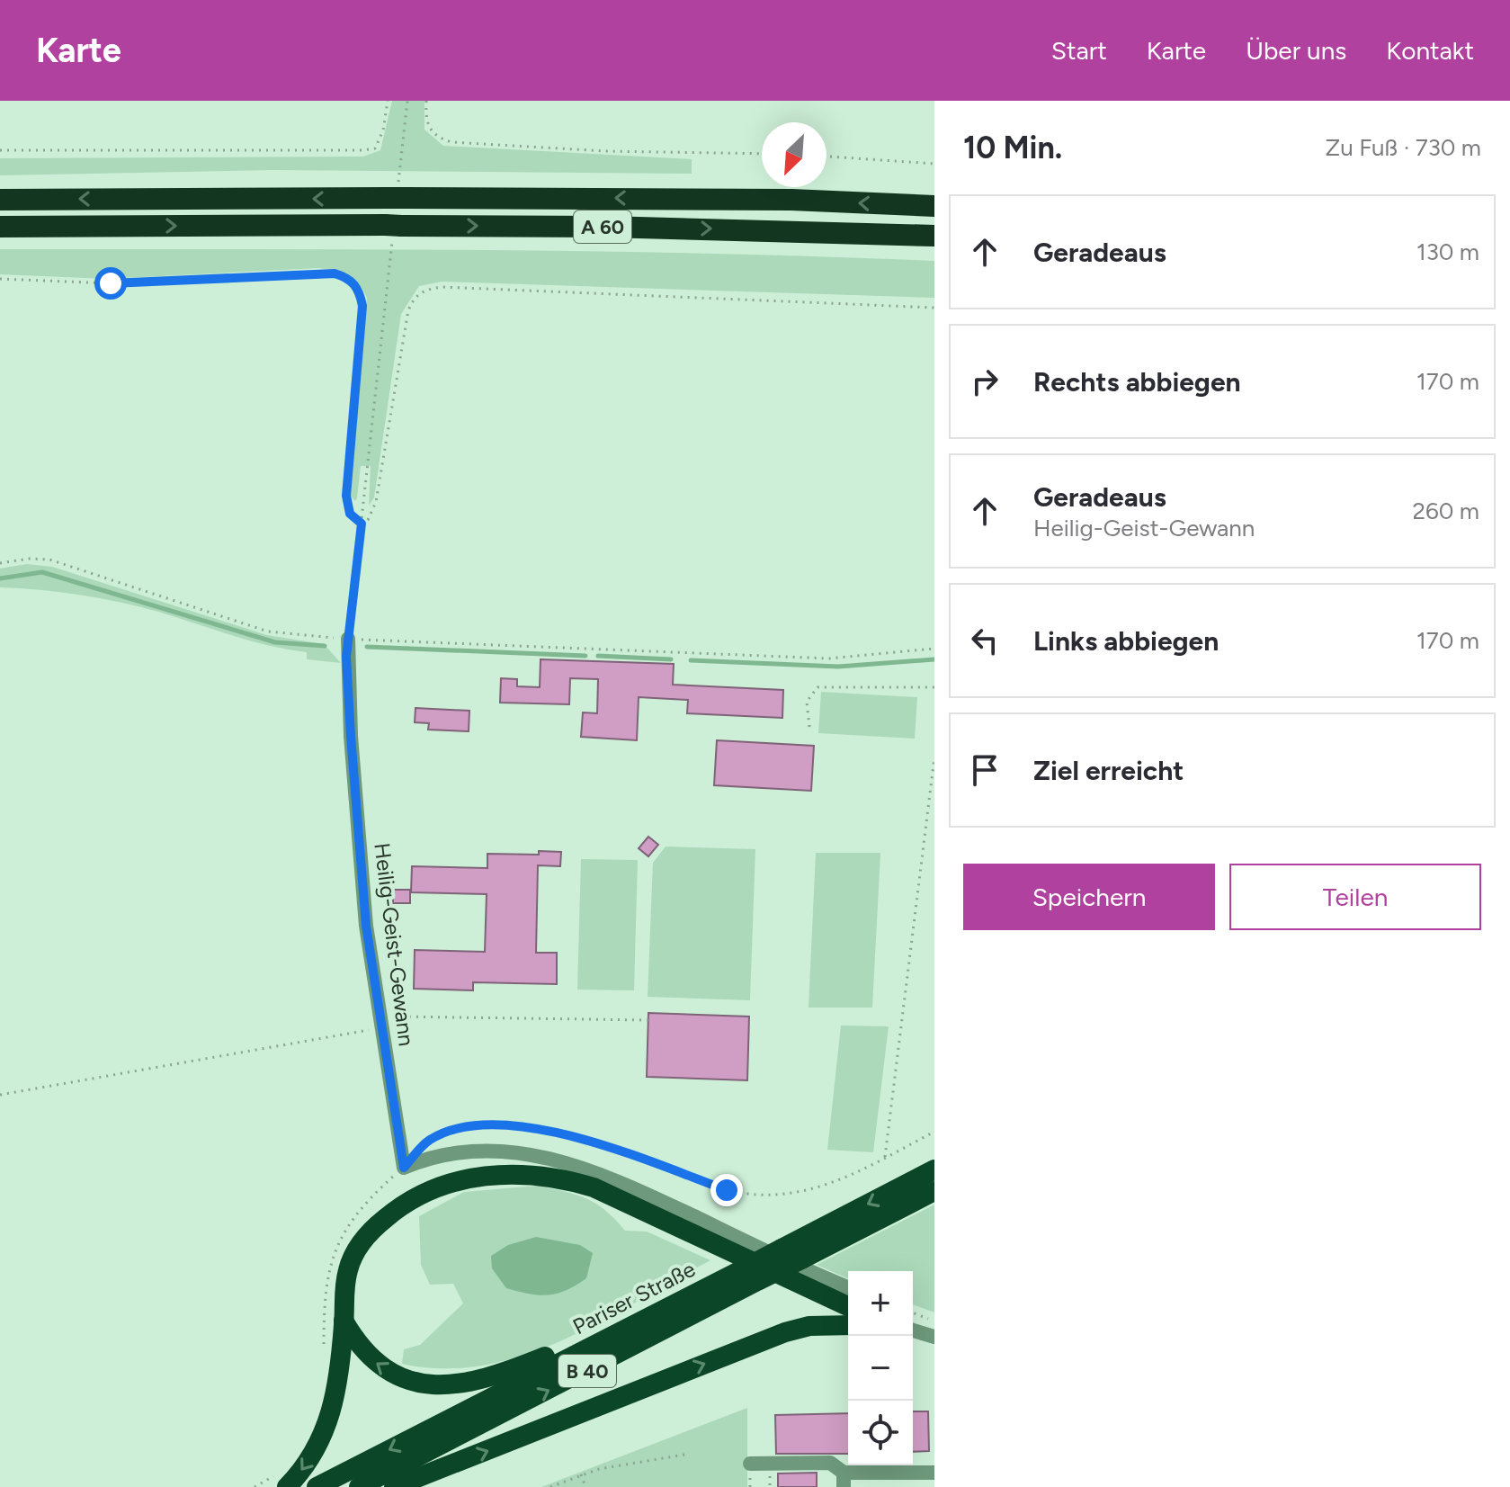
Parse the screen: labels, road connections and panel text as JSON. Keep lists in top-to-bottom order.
{
  "streets": {
    "highway": ["A 60", "Pariser Straße", "B 40"],
    "street": ["Heilig-Geist-Gewann"]
  },
  "north": "bottom left",
  "page": {
    "header": "Karte",
    "nav": [
      "Start",
      "Karte",
      "Über uns",
      "Kontakt"
    ],
    "heading": ["10 Min.", "Zu Fuß · 730 m"],
    "list": [
      ["Geradeaus", "130 m"],
      ["Rechts abbiegen", "170 m"],
      ["Geradeaus", "Heilig-Geist-Gewann", "260 m"],
      ["Links abbiegen", "170 m"],
      "Ziel erreicht"
    ],
    "buttons": ["Speichern", "Teilen"],
    "map_buttons": ["+", "−"]
  }
}
